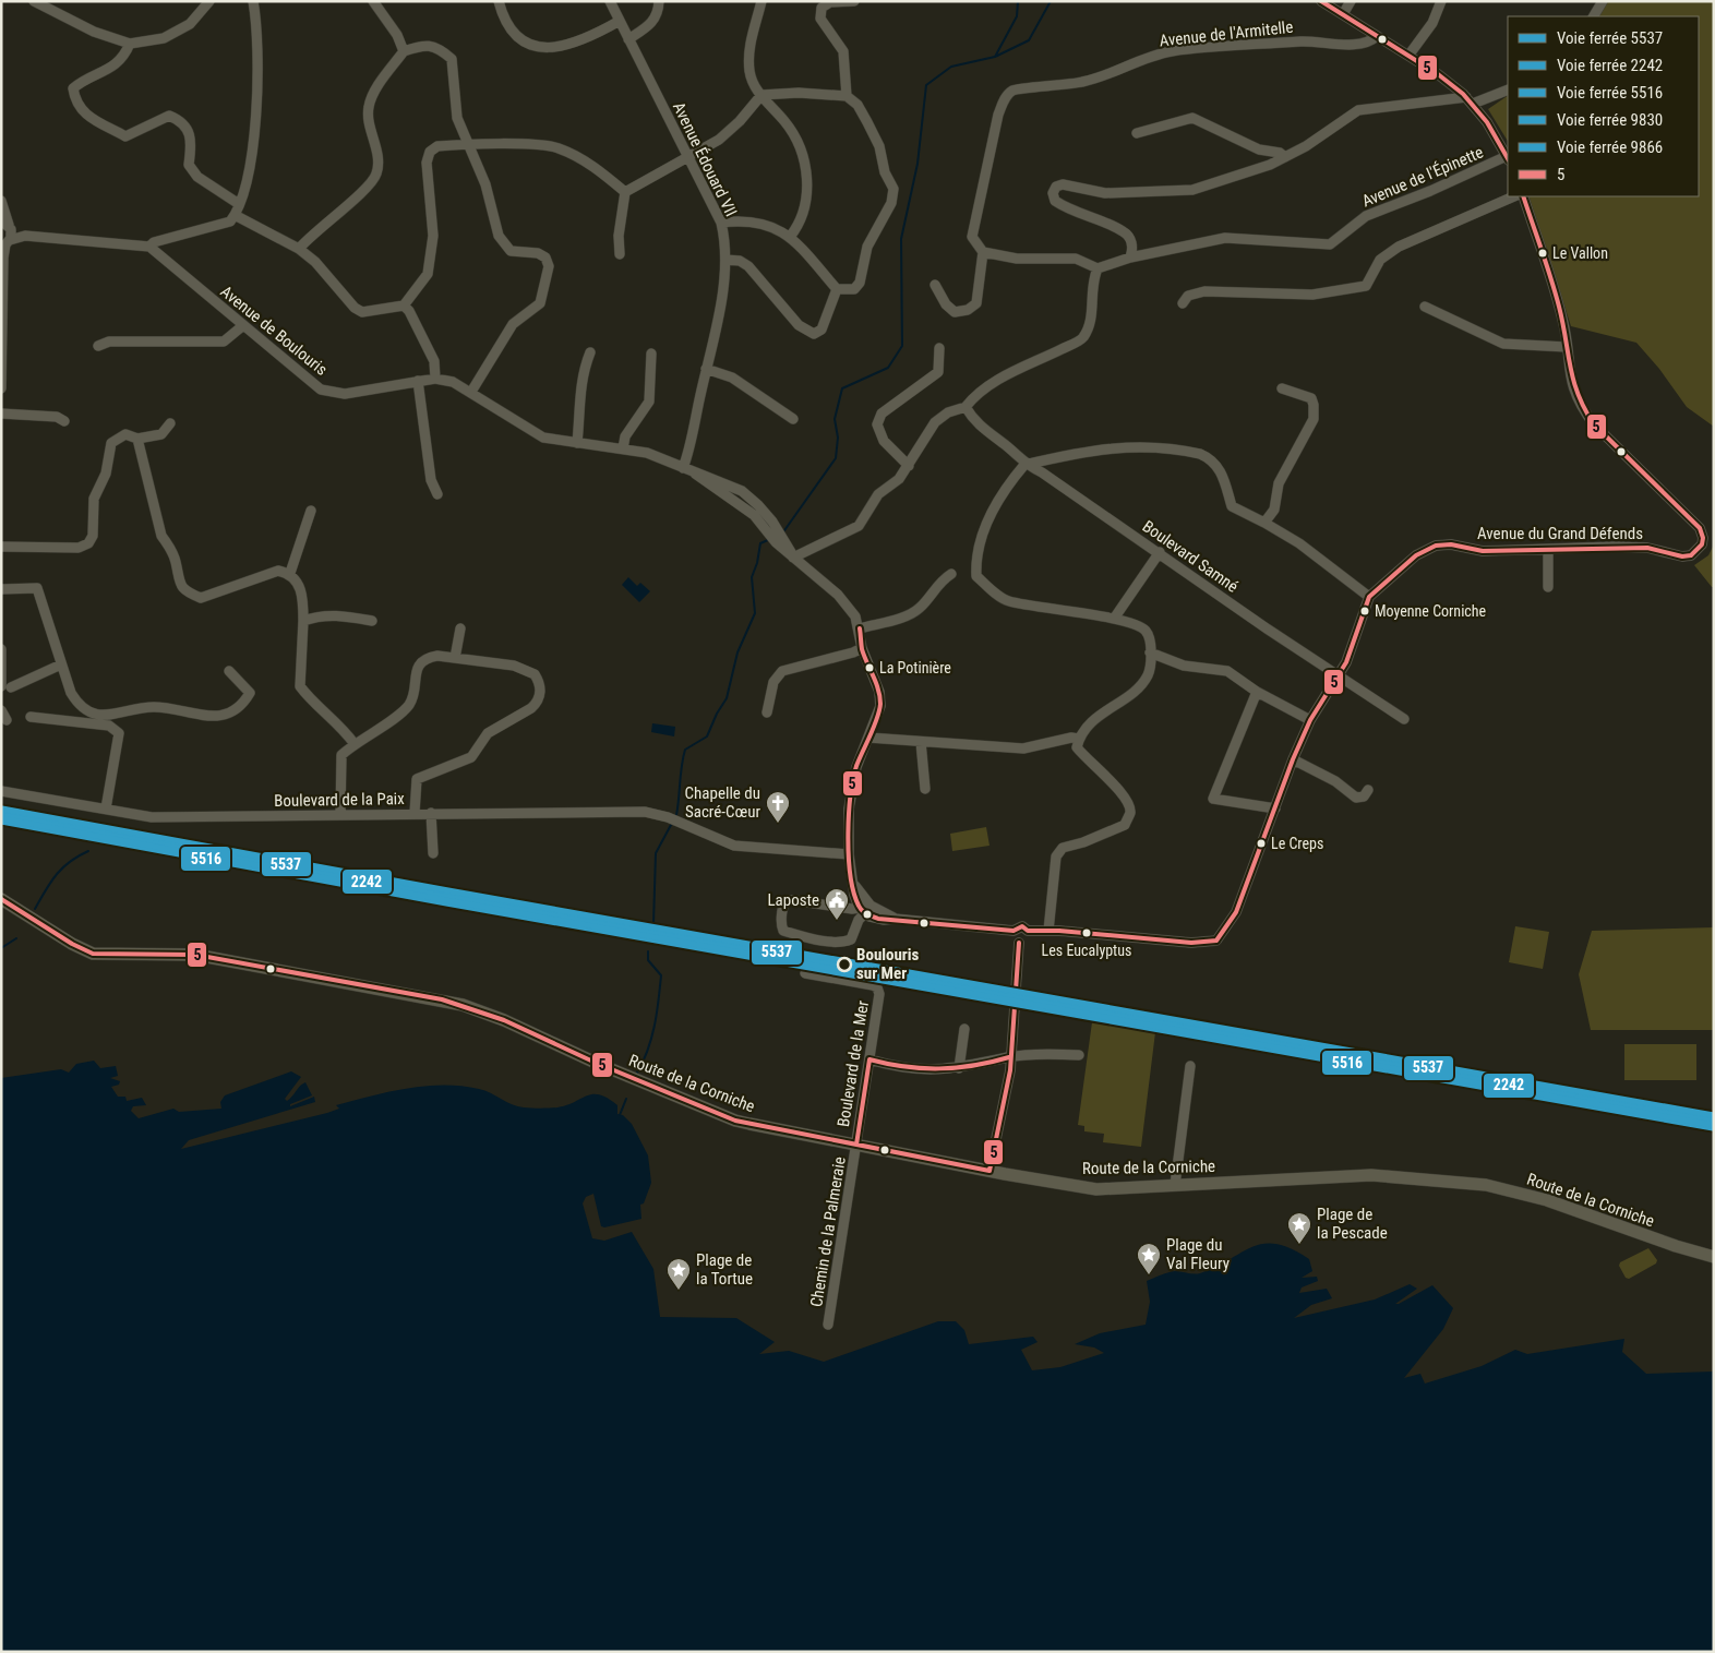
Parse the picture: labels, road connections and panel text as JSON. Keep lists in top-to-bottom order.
{
  "streets": {
    "main road": ["Route de la Corniche"],
    "street": [
      "Avenue de l'Armitelle",
      "Avenue Édouard VII",
      "Avenue de l'Épinette",
      "Avenue de Boulouris",
      "Avenue du Grand Défends",
      "Boulevard Samné",
      "Boulevard de la Paix",
      "Boulevard de la Mer",
      "Chemin de la Palmeraie"
    ]
  },
  "crossings": [
    ["Avenue Édouard VII", "Avenue de Boulouris"],
    ["Avenue du Grand Défends", "Boulevard Samné"],
    ["Boulevard de la Mer", "Route de la Corniche"],
    ["Boulevard de la Mer", "Chemin de la Palmeraie"],
    ["Route de la Corniche", "Chemin de la Palmeraie"]
  ],
  "places": {
    "other": [
      "Le Vallon",
      "Moyenne Corniche",
      "La Potinière",
      "Le Creps",
      "Les Eucalyptus",
      "Boulouris sur Mer"
    ],
    "church": ["Chapelle du Sacré-Cœur"],
    "public building": ["Laposte"],
    "place": ["Plage de la Pescade", "Plage du Val Fleury", "Plage de la Tortue"]
  },
  "lines": [
    "transit line 5",
    "rail line 9866",
    "rail line 5537",
    "rail line 2242",
    "rail line 9830",
    "rail line 5516"
  ],
  "legend": [
    "Voie ferrée 5537",
    "Voie ferrée 2242",
    "Voie ferrée 5516",
    "Voie ferrée 9830",
    "Voie ferrée 9866",
    "5"
  ]
}
